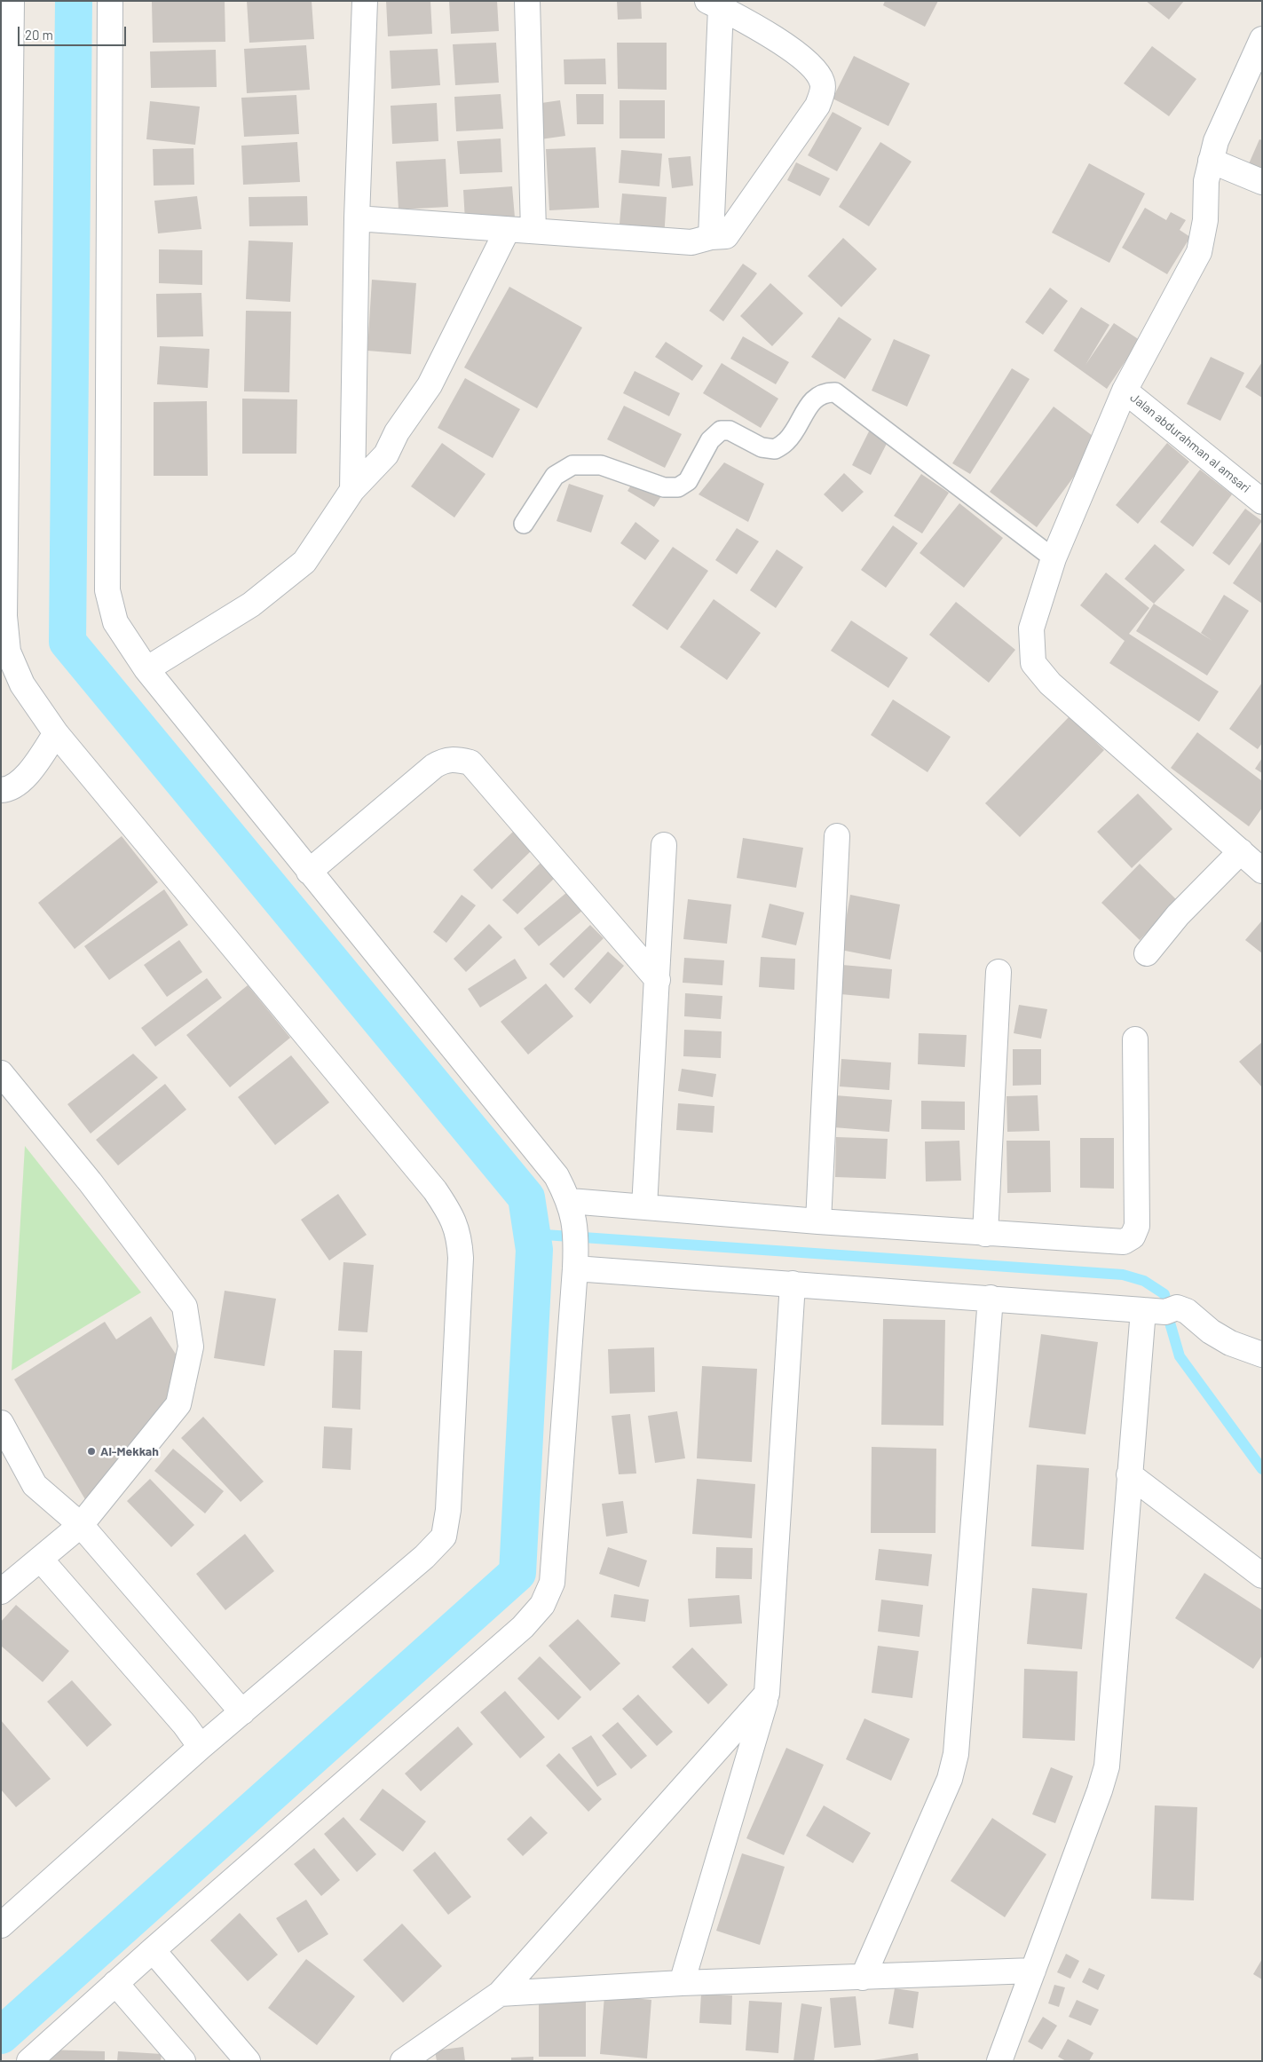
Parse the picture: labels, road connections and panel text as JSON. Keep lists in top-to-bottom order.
{
  "streets": {
    "street": ["Jalan abdurahman al amsari"]
  },
  "places": ["Al-Mekkah"],
  "scale_bar": "20 m"
}
